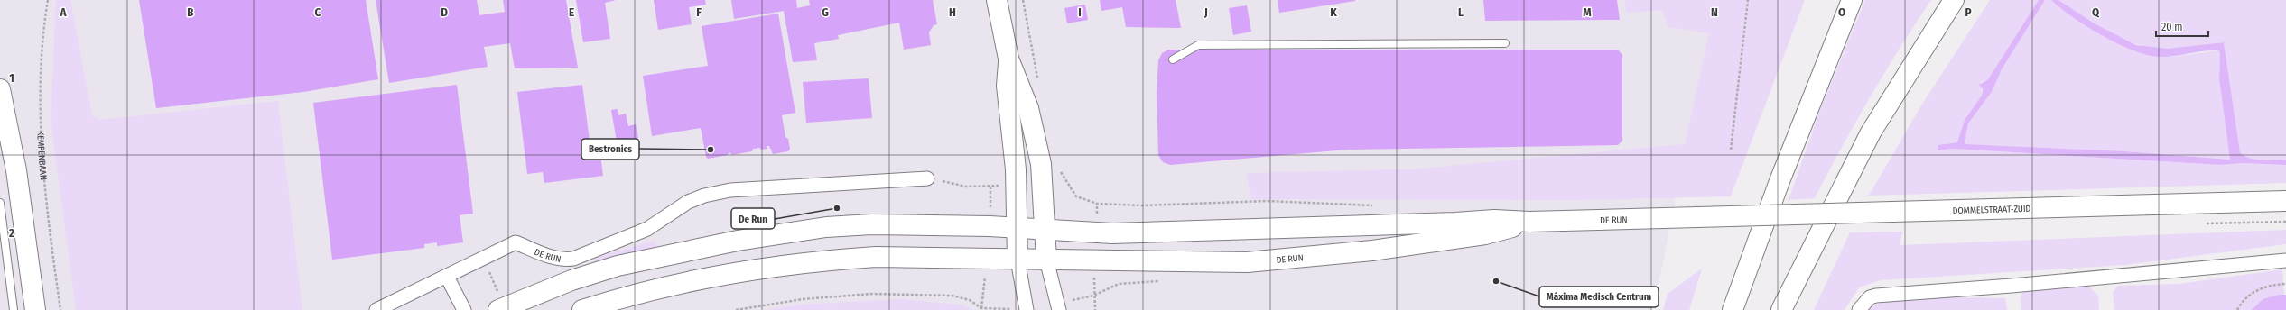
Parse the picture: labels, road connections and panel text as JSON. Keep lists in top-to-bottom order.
{
  "streets": {
    "main road": ["DOMMELSTRAAT-ZUID", "DE RUN"],
    "path": ["KEMPENBAAN"]
  },
  "crossings": [
    ["DOMMELSTRAAT-ZUID", "DE RUN"]
  ],
  "places": ["Bestronics", "De Run", "Máxima Medisch Centrum"],
  "scale_bar": "20 m",
  "grid": {
    "columns": [
      "A",
      "B",
      "C",
      "D",
      "E",
      "F",
      "G",
      "H",
      "I",
      "J",
      "K",
      "L",
      "M",
      "N",
      "O",
      "P",
      "Q"
    ],
    "rows": ["1", "2"]
  }
}
